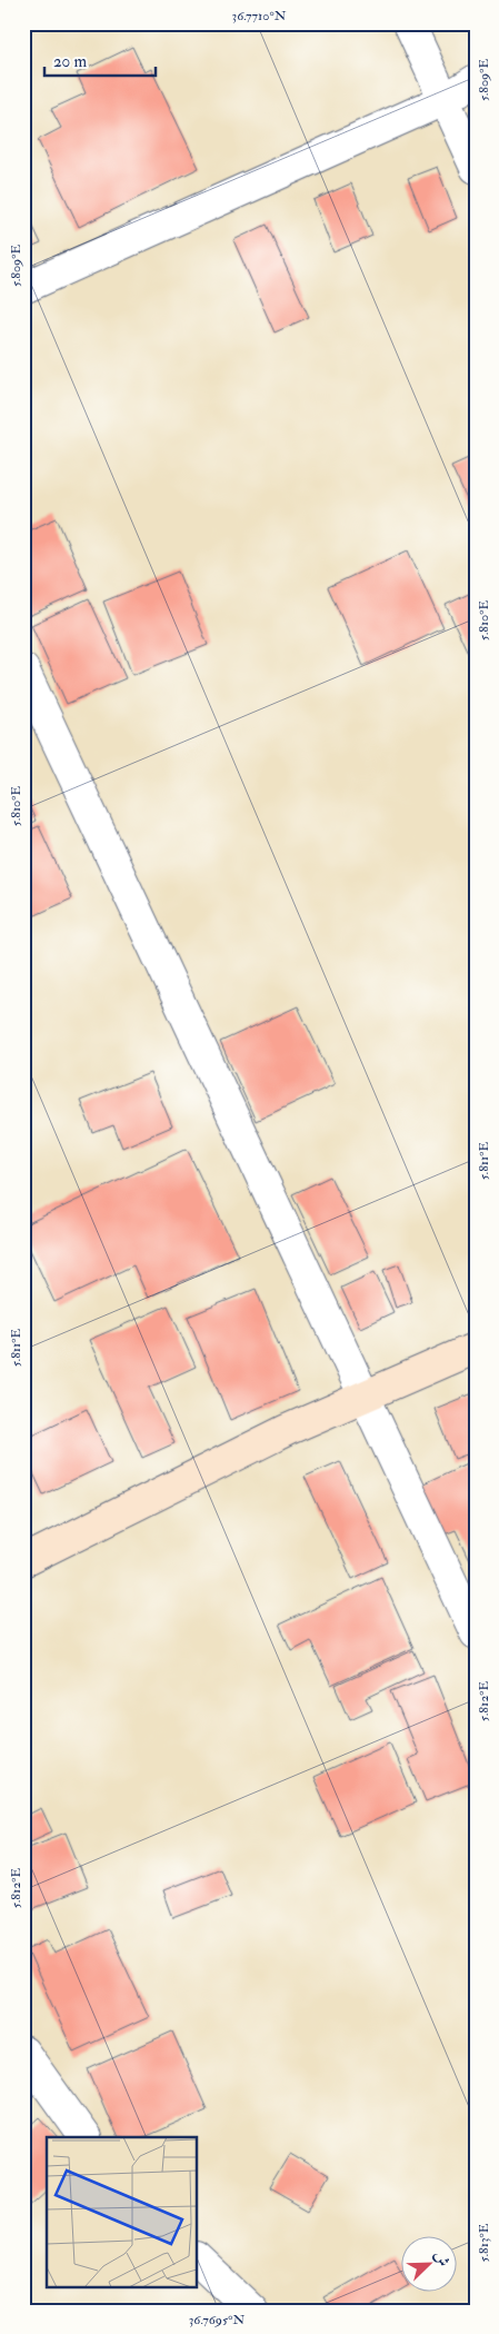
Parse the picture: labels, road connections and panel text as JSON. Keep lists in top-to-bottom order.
{
  "scale_bar": "20 m",
  "north": "top right",
  "coordinates": [
    "36.7710°N",
    "5.809°E",
    "5.810°E",
    "5.811°E",
    "5.812°E",
    "5.813°E",
    "36.7695°N"
  ]
}
